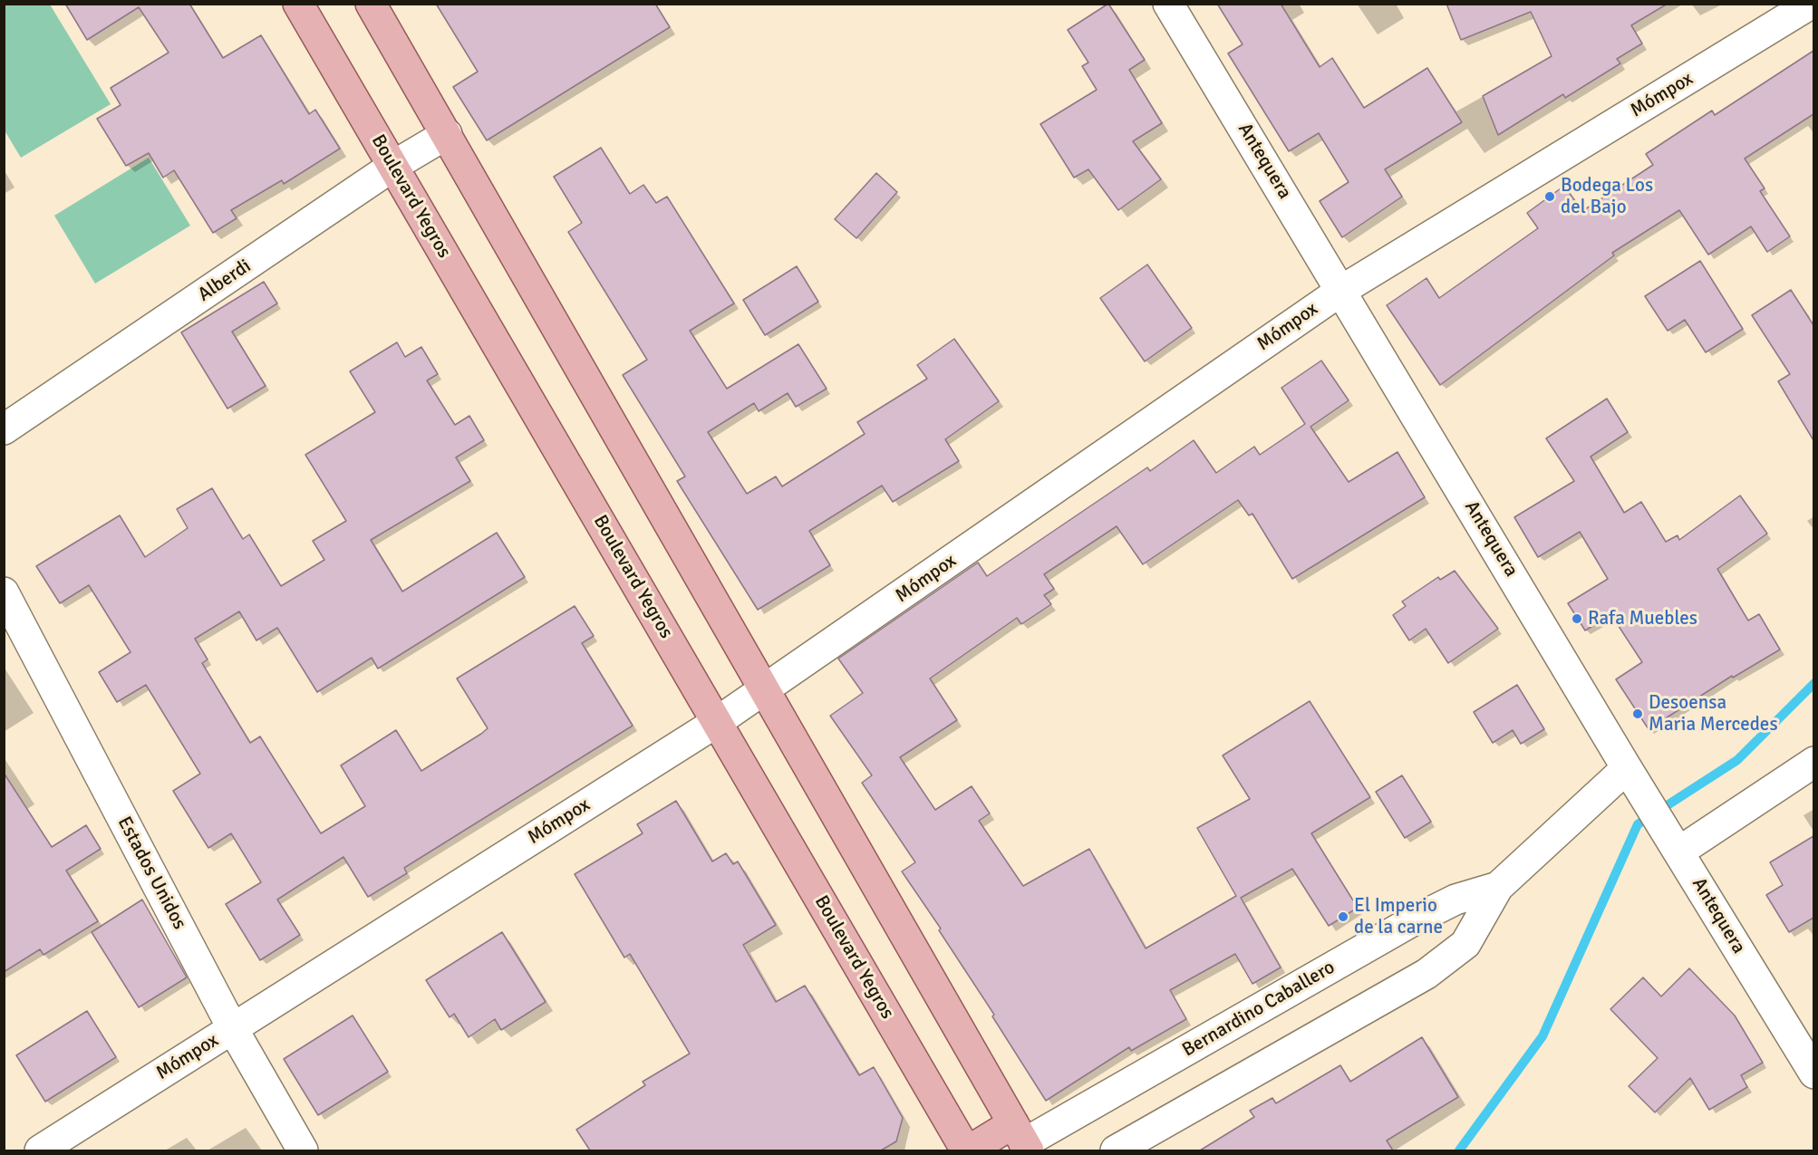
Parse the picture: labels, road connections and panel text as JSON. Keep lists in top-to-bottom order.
{
  "streets": {
    "main road": ["Boulevard Yegros"],
    "street": [
      "Mómpox",
      "Antequera",
      "Alberdi",
      "Estados Unidos",
      "Bernardino Caballero"
    ]
  },
  "crossings": [
    ["Mómpox", "Antequera"],
    ["Mómpox", "Boulevard Yegros"],
    ["Mómpox", "Estados Unidos"],
    ["Antequera", "Bernardino Caballero"],
    ["Boulevard Yegros", "Alberdi"]
  ],
  "places": [
    "Bodega Los del Bajo",
    "Rafa Muebles",
    "Desoensa Maria Mercedes",
    "El Imperio de la carne"
  ]
}
